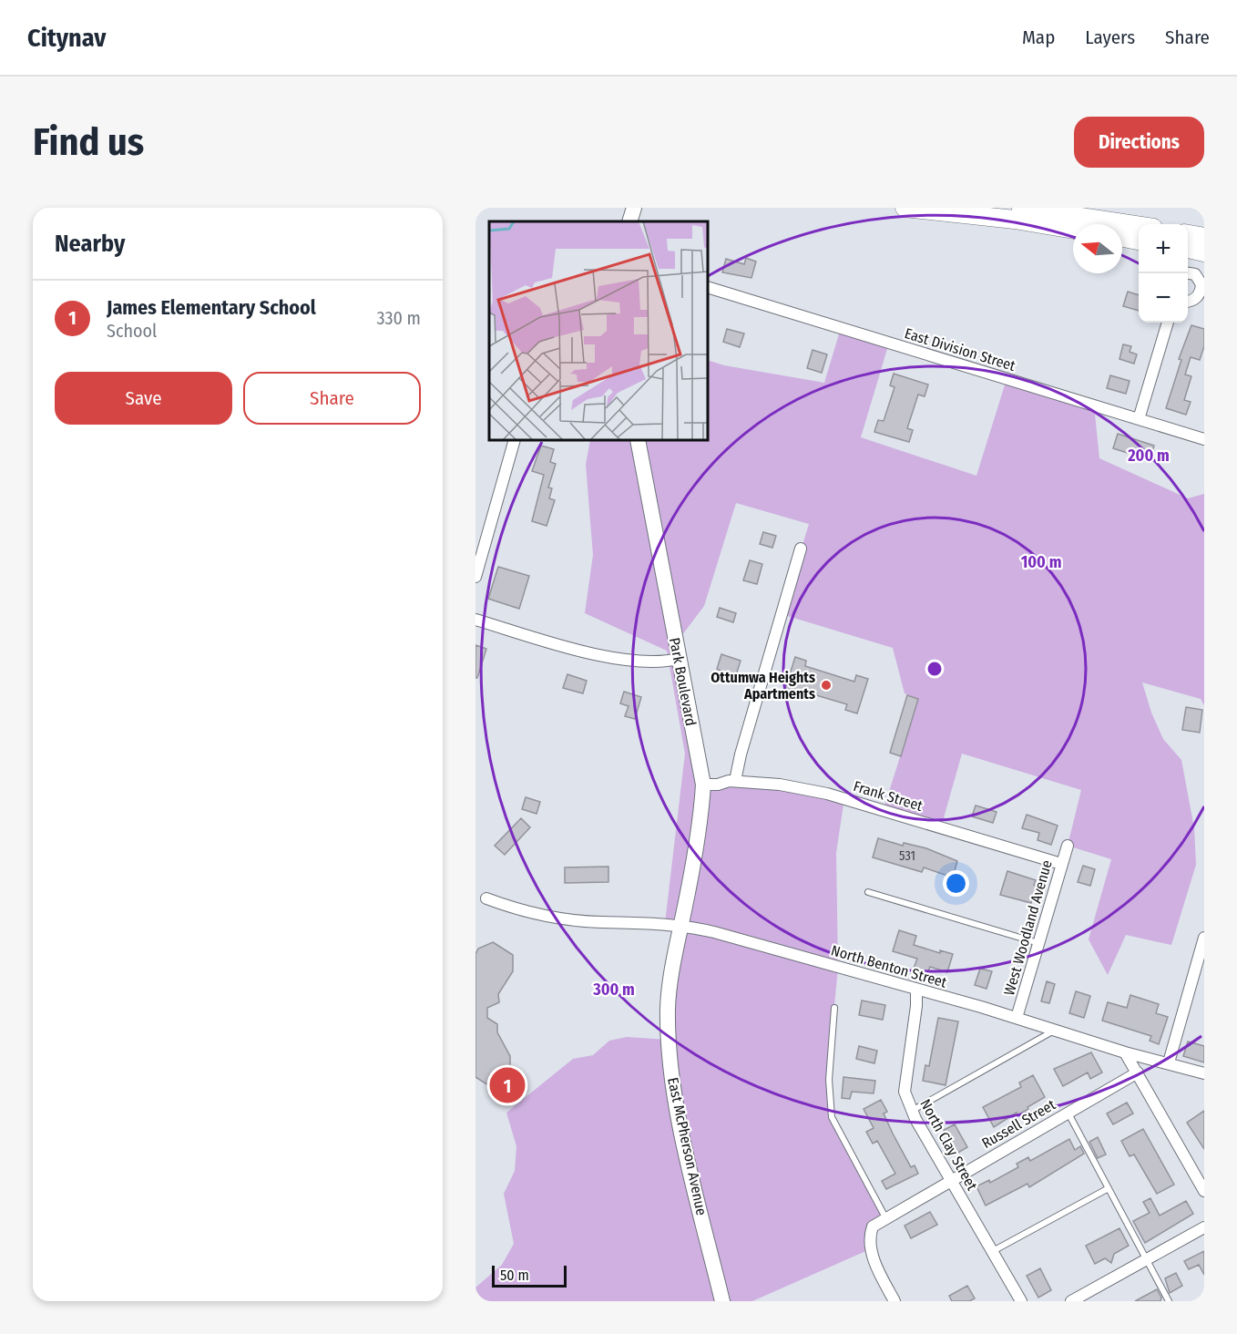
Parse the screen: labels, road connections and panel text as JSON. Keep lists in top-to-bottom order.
{
  "streets": {
    "main road": ["Park Boulevard", "East McPherson Avenue"],
    "street": [
      "East Division Street",
      "Frank Street",
      "West Woodland Avenue",
      "North Benton Street",
      "Russell Street",
      "North Clay Street"
    ]
  },
  "crossings": [
    ["Park Boulevard", "Frank Street"],
    ["Park Boulevard", "North Benton Street"],
    ["Park Boulevard", "East McPherson Avenue"],
    ["Frank Street", "West Woodland Avenue"],
    ["West Woodland Avenue", "North Benton Street"],
    ["North Benton Street", "North Clay Street"],
    ["North Benton Street", "East McPherson Avenue"],
    ["Russell Street", "North Clay Street"]
  ],
  "places": ["Ottumwa Heights Apartments"],
  "house_numbers": ["531"],
  "scale_bar": "50 m",
  "north": "left",
  "page": {
    "header": "Citynav",
    "nav": ["Map", "Layers", "Share"],
    "buttons": [
      "Directions",
      ["Save", "Share"]
    ],
    "title": "Find us",
    "heading": "Nearby",
    "map_buttons": ["+", "−"],
    "list": [
      {
        "mark": "1",
        "name": "James Elementary School",
        "note": "School",
        "value": "330 m"
      }
    ],
    "pins": "1",
    "scale": "50 m"
  },
  "rings": ["200 m", "100 m", "300 m"]
}
